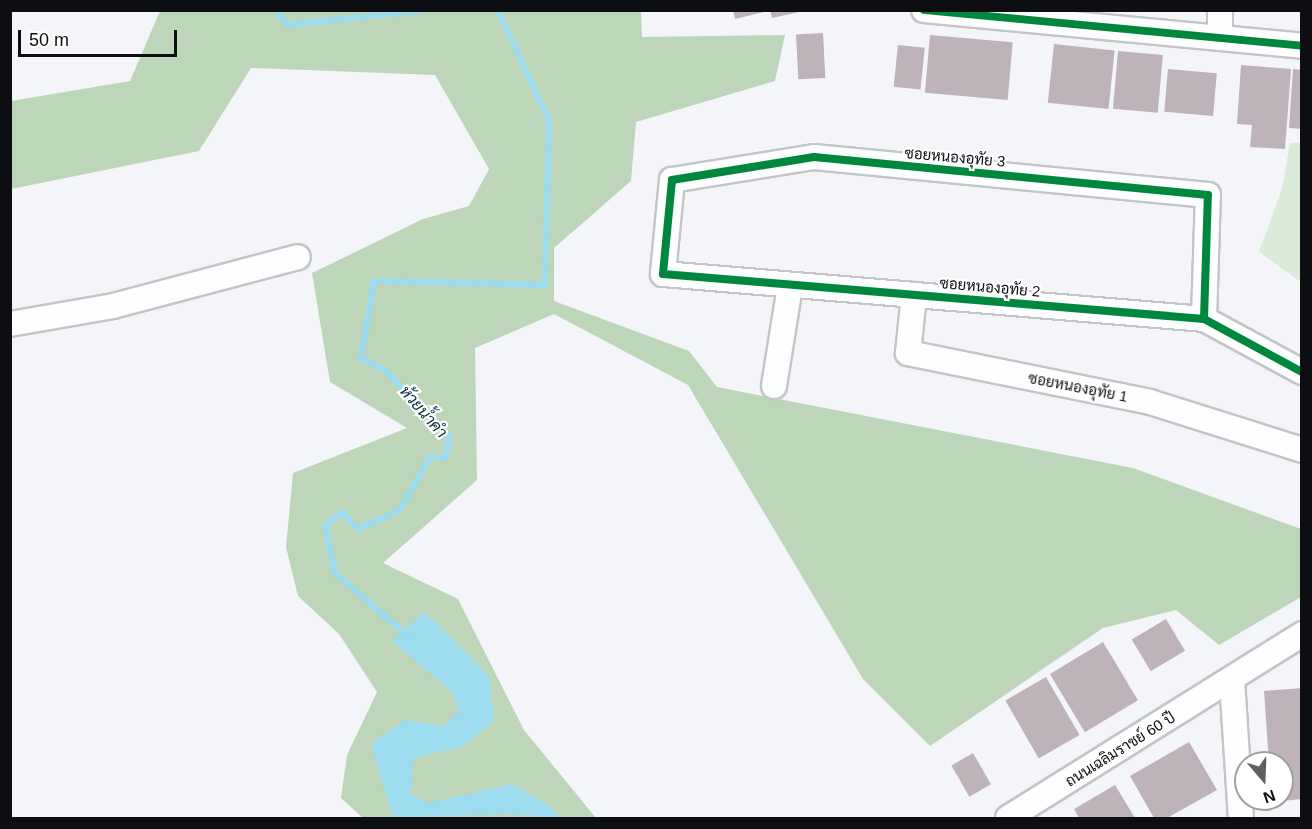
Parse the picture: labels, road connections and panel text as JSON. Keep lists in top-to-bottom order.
{
  "streets": {
    "street": [
      "ซอยหนองอุทัย 3",
      "ซอยหนองอุทัย 2",
      "ซอยหนองอุทัย 1",
      "ถนนเฉลิมราชย์ 60 ปี"
    ]
  },
  "crossings": [
    ["ซอยหนองอุทัย 3", "ซอยหนองอุทัย 2"],
    ["ซอยหนองอุทัย 2", "ซอยหนองอุทัย 1"]
  ],
  "water": ["ห้วยน้ำคำ"],
  "scale_bar": "50 m",
  "north": "bottom"
}
